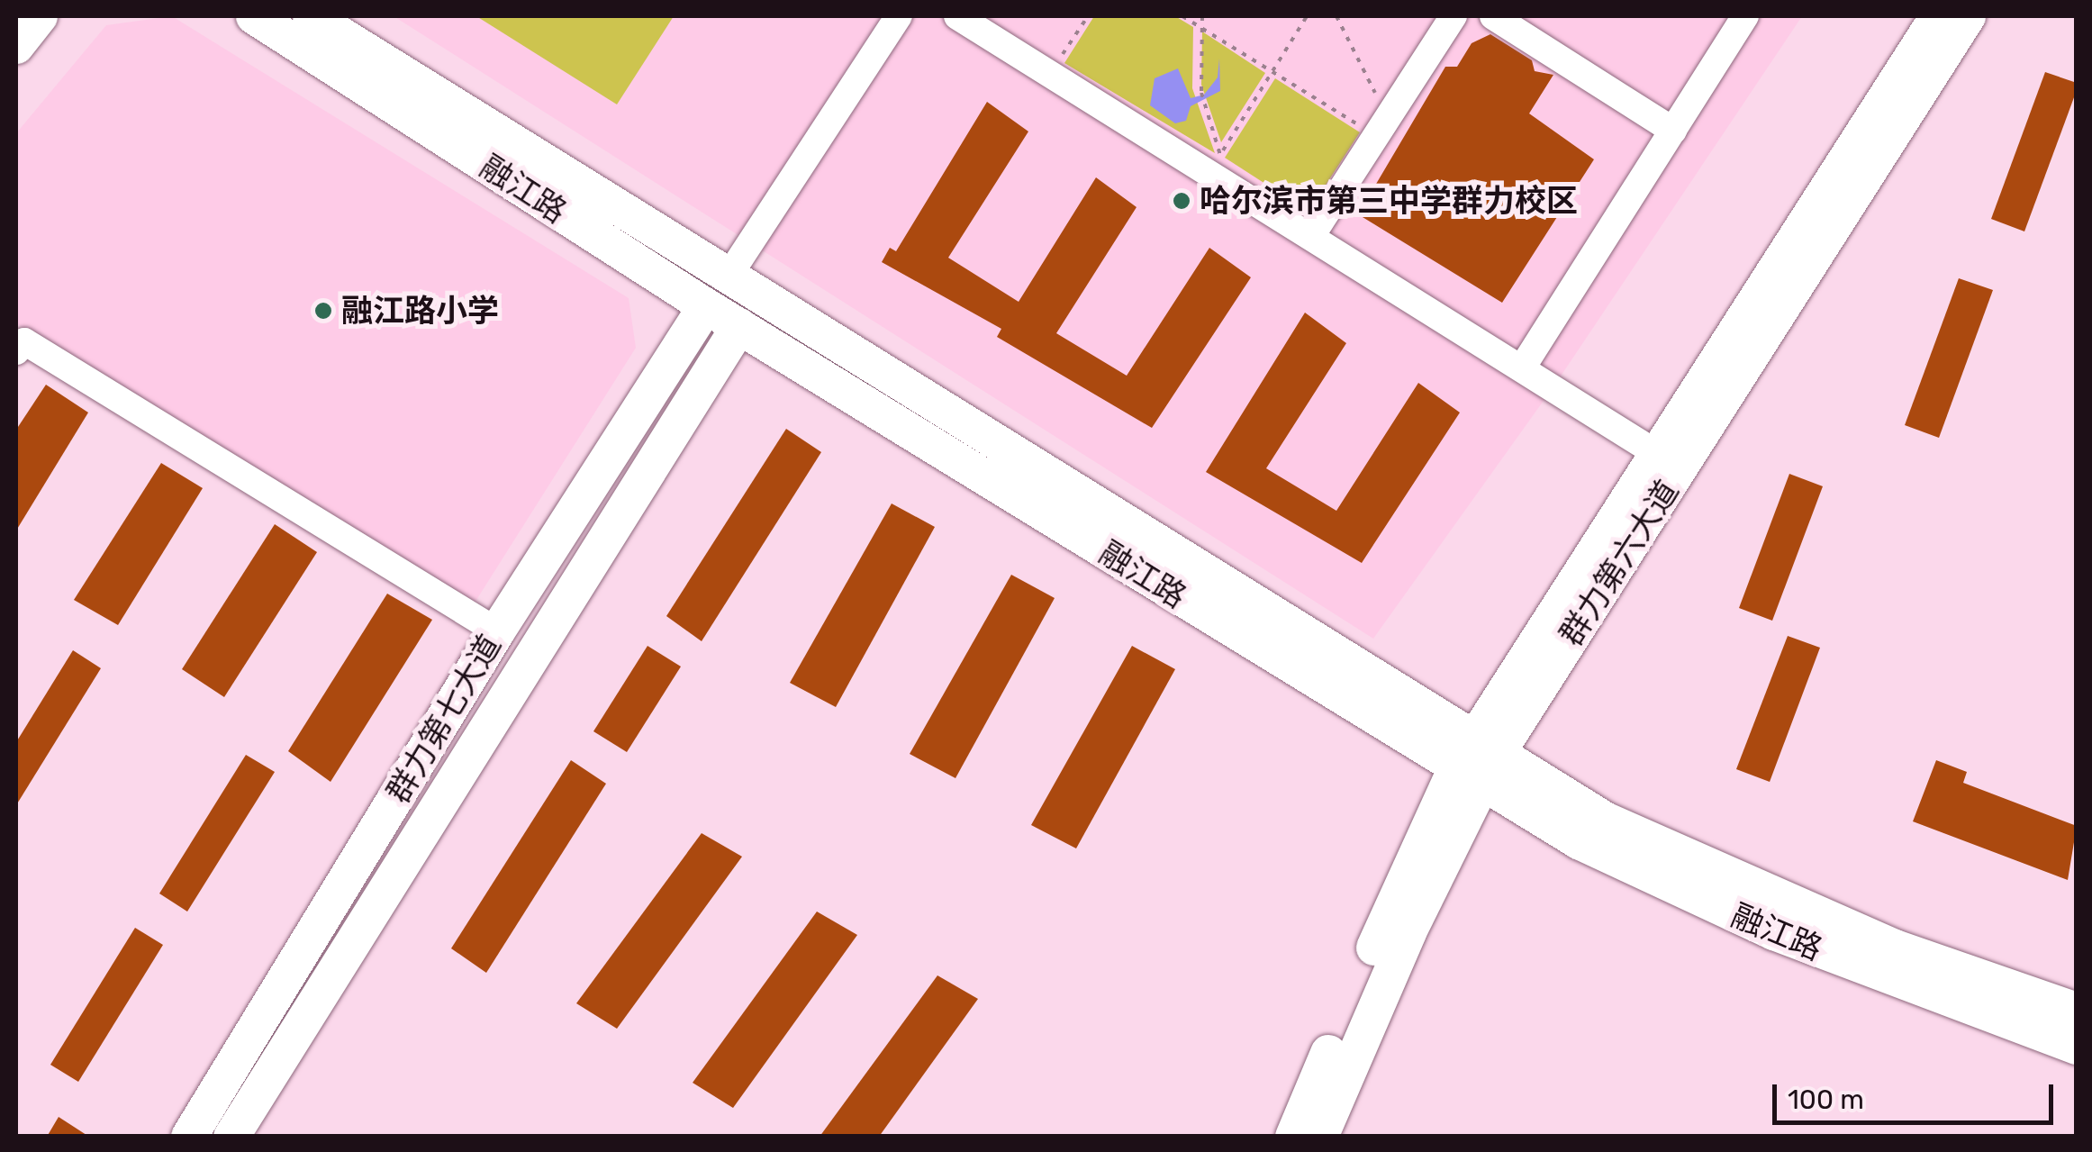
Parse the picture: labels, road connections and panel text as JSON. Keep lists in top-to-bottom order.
{
  "streets": {
    "main road": ["融江路", "群力第六大道", "群力第七大道"]
  },
  "crossings": [
    ["融江路", "群力第六大道"],
    ["融江路", "群力第七大道"]
  ],
  "places": ["哈尔滨市第三中学群力校区", "融江路小学"],
  "scale_bar": "100 m"
}
